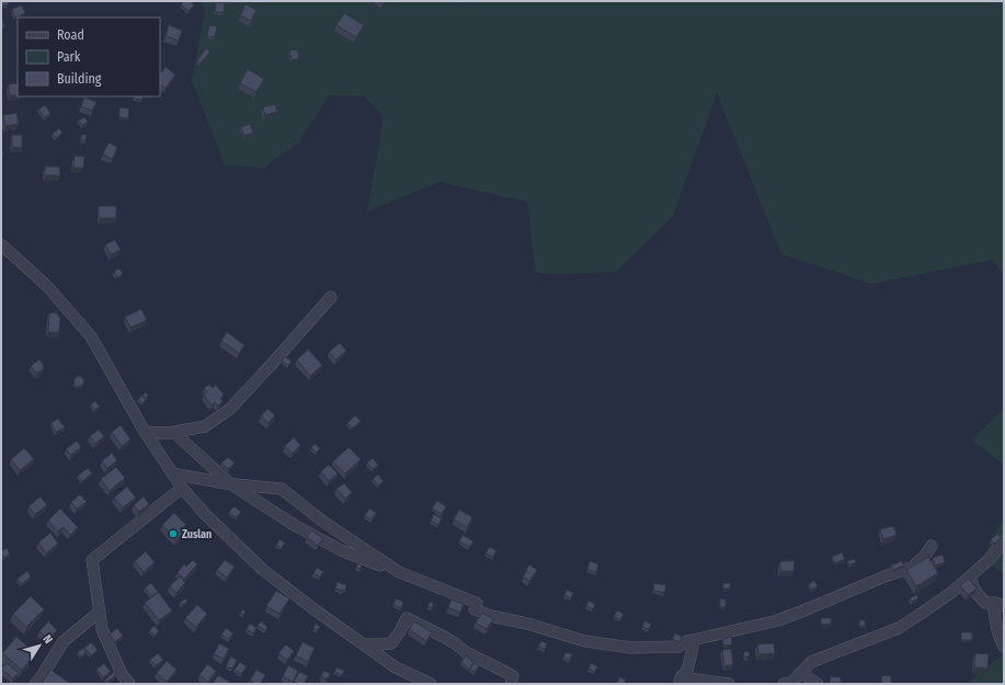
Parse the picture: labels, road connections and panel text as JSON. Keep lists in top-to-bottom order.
{
  "places": ["Zuslan"],
  "legend": ["Road", "Park", "Building"],
  "north": "top right"
}
